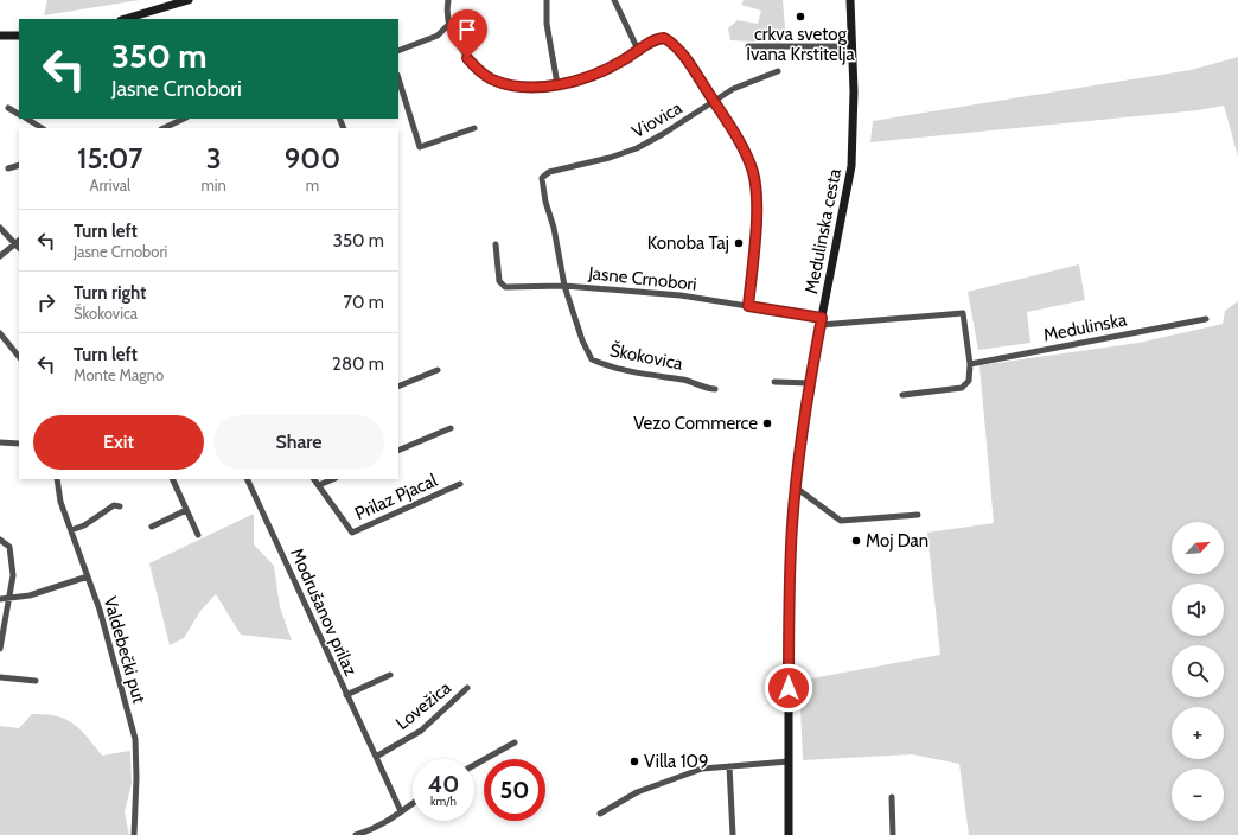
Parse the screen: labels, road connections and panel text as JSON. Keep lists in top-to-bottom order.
{
  "streets": {
    "main road": ["Medulinska cesta"],
    "street": [
      "Viovica",
      "Jasne Crnobori",
      "Medulinska",
      "Škokovica",
      "Prilaz Pjacal",
      "Modrušanov prilaz",
      "Valdebečki put",
      "Lovežica"
    ]
  },
  "crossings": [
    ["Viovica", "Škokovica"],
    ["Medulinska cesta", "Jasne Crnobori"],
    ["Jasne Crnobori", "Škokovica"],
    ["Modrušanov prilaz", "Lovežica"]
  ],
  "places": [
    "crkva svetog Ivana Krstitelja",
    "Konoba Taj",
    "Vezo Commerce",
    "Moj Dan",
    "Villa 109"
  ],
  "north": "top right",
  "page": {
    "turn": ["350 m", "Jasne Crnobori"],
    "eta": [
      "15:07",
      "Arrival",
      "3",
      "min",
      "900",
      "m"
    ],
    "list": [
      {
        "name": "Turn left",
        "note": "Jasne Crnobori",
        "value": "350 m"
      },
      {
        "name": "Turn right",
        "note": "Škokovica",
        "value": "70 m"
      },
      {
        "name": "Turn left",
        "note": "Monte Magno",
        "value": "280 m"
      }
    ],
    "buttons": ["Exit", "Share"],
    "map_buttons": ["+", "−"],
    "speed": "40 km/h",
    "limit": "50"
  }
}
